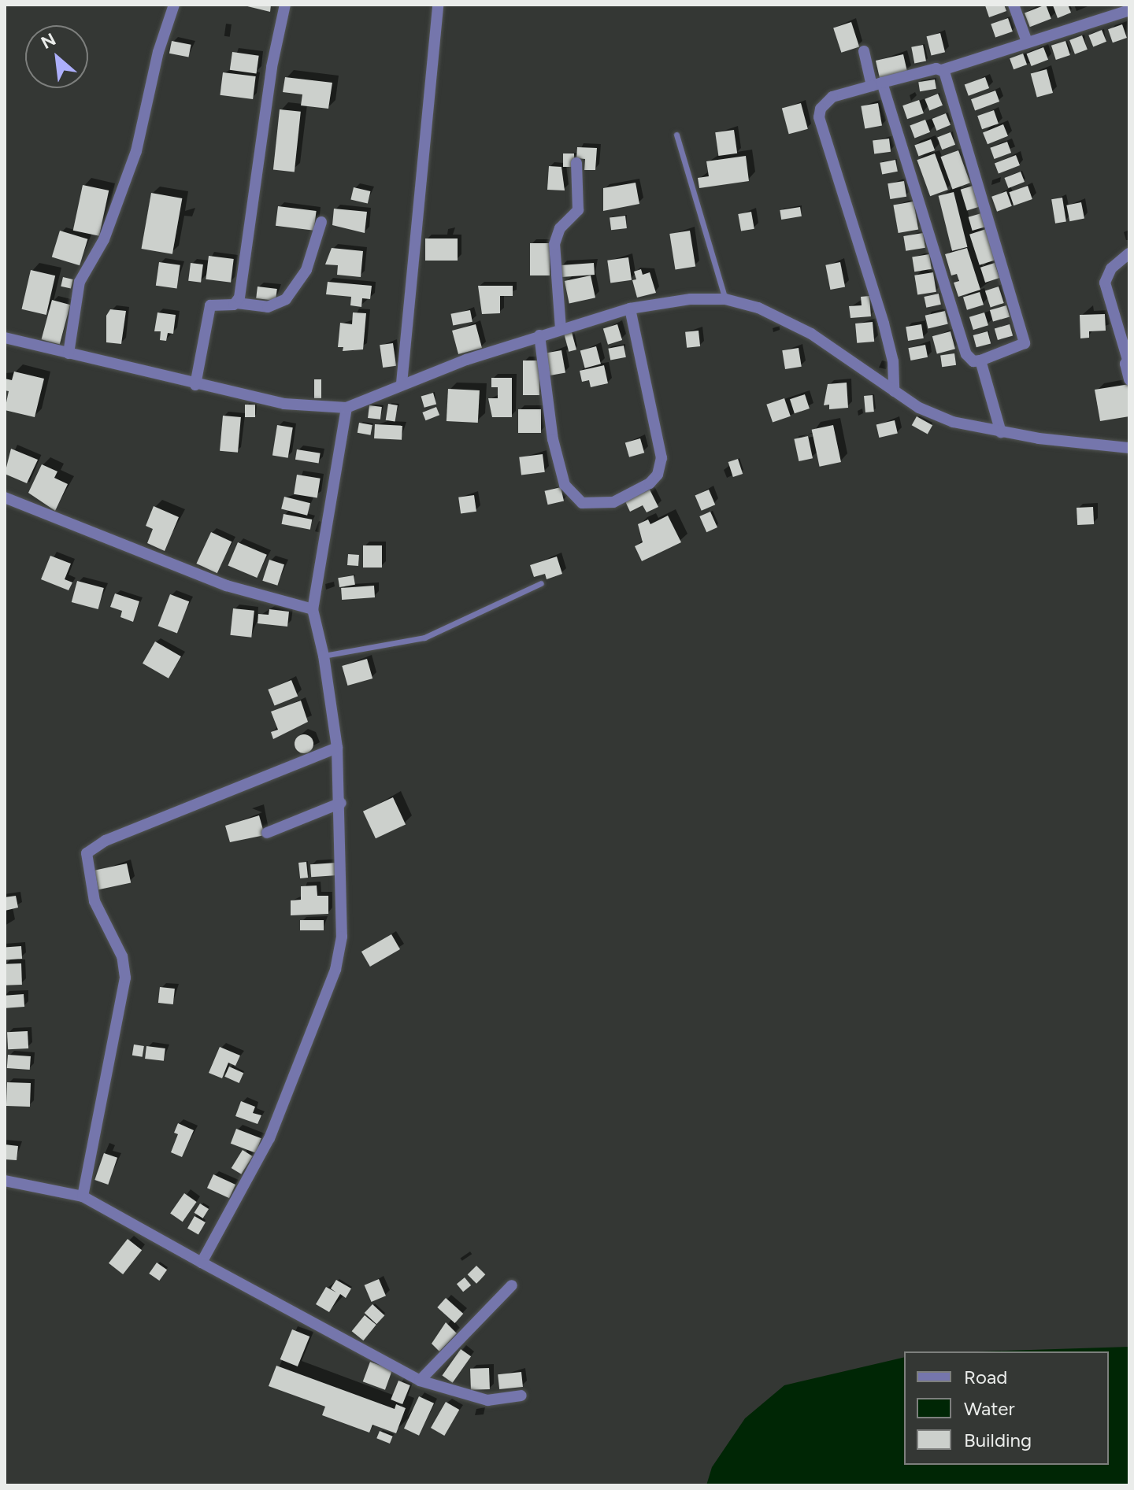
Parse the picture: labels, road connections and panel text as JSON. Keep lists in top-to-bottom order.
{
  "legend": ["Road", "Water", "Building"],
  "north": "top left"
}
